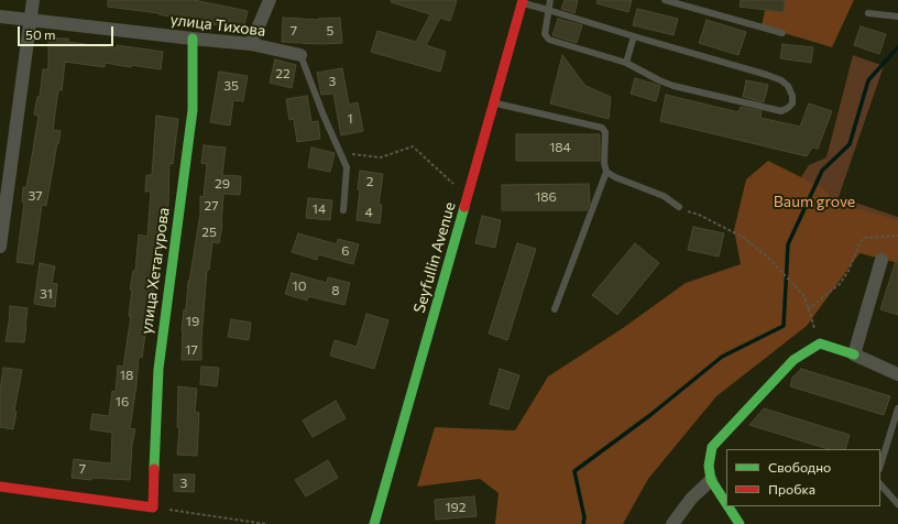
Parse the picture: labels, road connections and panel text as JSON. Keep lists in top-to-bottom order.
{
  "streets": {
    "street": ["улица Тихова", "Seyfullin Avenue", "улица Хетагурова"]
  },
  "crossings": [
    ["улица Тихова", "улица Хетагурова"]
  ],
  "parks": ["Baum grove"],
  "house_numbers": [
    "7",
    "5",
    "22",
    "3",
    "35",
    "1",
    "184",
    "2",
    "29",
    "37",
    "186",
    "27",
    "14",
    "4",
    "25",
    "6",
    "10",
    "8",
    "31",
    "19",
    "17",
    "18",
    "16",
    "7",
    "3",
    "192"
  ],
  "legend": ["Свободно", "Пробка"],
  "scale_bar": "50 m"
}
